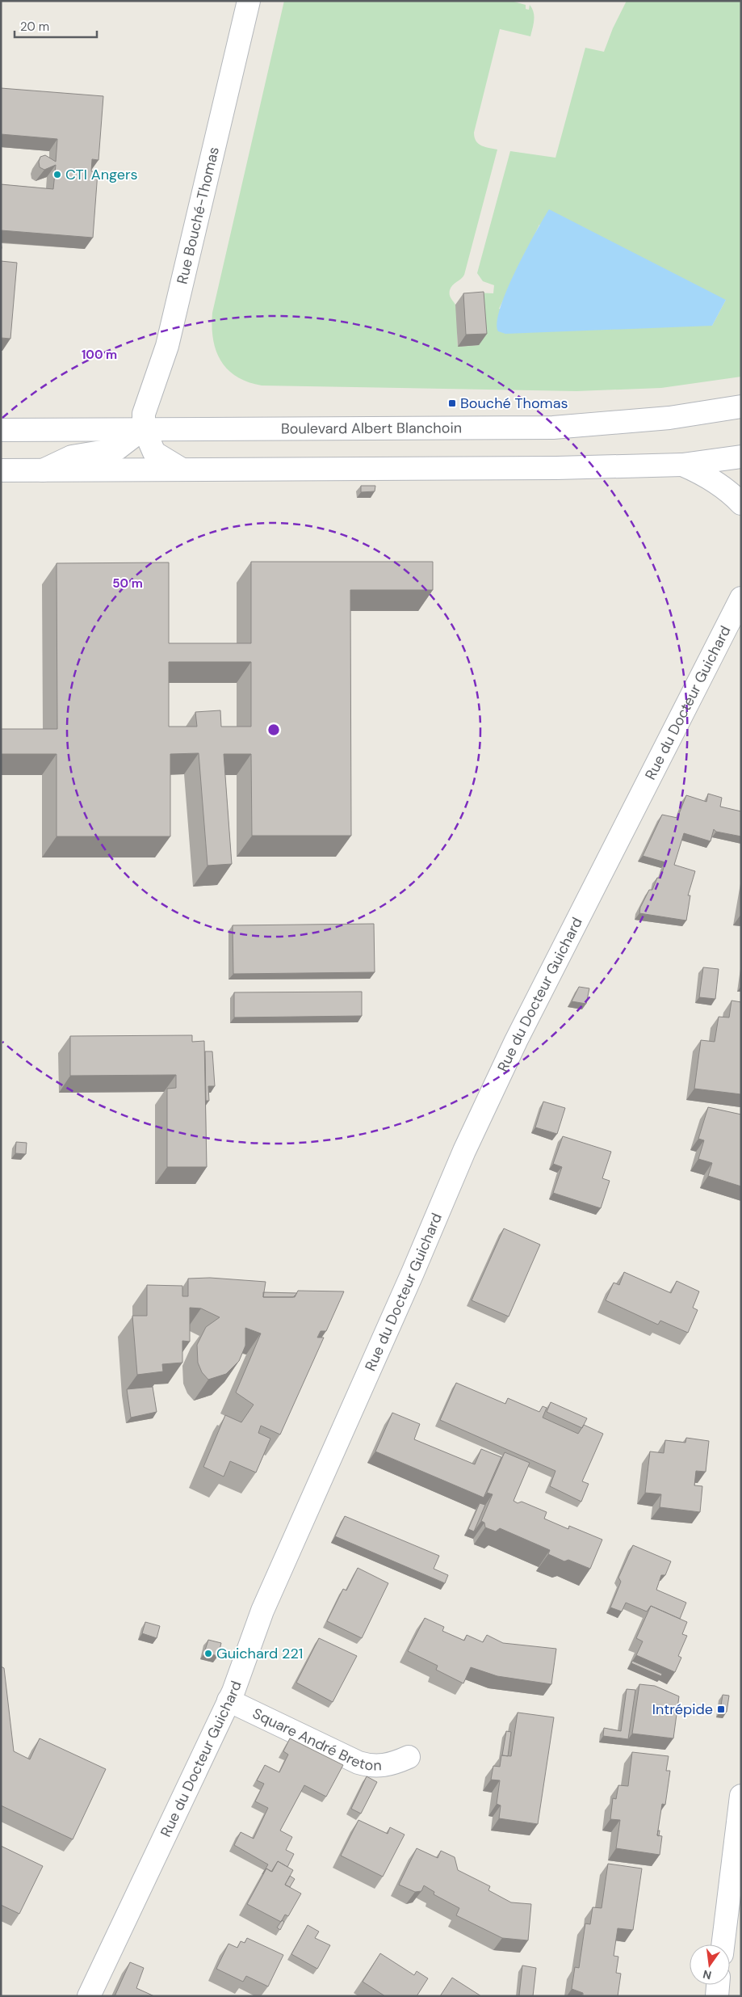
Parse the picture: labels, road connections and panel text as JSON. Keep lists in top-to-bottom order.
{
  "streets": {
    "street": [
      "Rue Bouché-Thomas",
      "Boulevard Albert Blanchoin",
      "Rue du Docteur Guichard",
      "Square André Breton"
    ]
  },
  "crossings": [
    ["Rue Bouché-Thomas", "Boulevard Albert Blanchoin"],
    ["Rue du Docteur Guichard", "Square André Breton"]
  ],
  "places": {
    "other": ["CTI Angers", "Guichard 221"],
    "transit": ["Bouché Thomas", "Intrépide"]
  },
  "scale_bar": "20 m",
  "north": "bottom",
  "rings": ["100 m", "50 m"]
}
